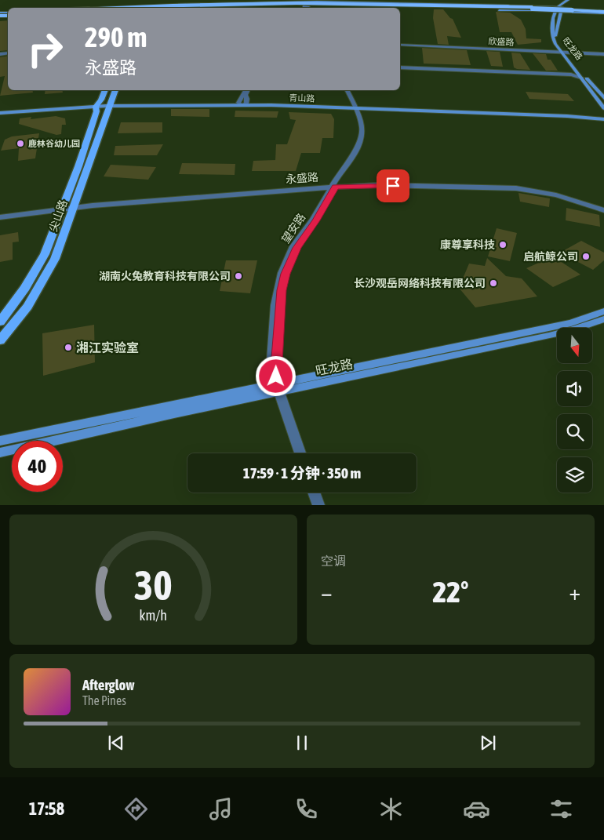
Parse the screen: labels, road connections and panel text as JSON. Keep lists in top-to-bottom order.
{
  "streets": {
    "main road": ["旺龙路", "青山路", "尖山路"],
    "street": ["欣盛路", "永盛路", "望安路"]
  },
  "crossings": [
    ["欣盛路", "旺龙路"],
    ["旺龙路", "望安路"],
    ["青山路", "尖山路"],
    ["青山路", "望安路"],
    ["永盛路", "尖山路"],
    ["永盛路", "望安路"]
  ],
  "places": [
    "鹿林谷幼儿园",
    "康尊享科技",
    "启航鲸公司",
    "湖南火兔教育科技有限公司",
    "长沙观岳网络科技有限公司",
    "湘江实验室"
  ],
  "north": "bottom",
  "page": {
    "turn": ["290 m", "永盛路"],
    "limit": "40",
    "trip": "17:59 · 1 分钟 · 350 m",
    "tile": "空调",
    "heat": ["−", "22°", "+"],
    "song": ["Afterglow", "The Pines"],
    "tabs": "17:58",
    "gauge": ["30", "km/h"]
  }
}
